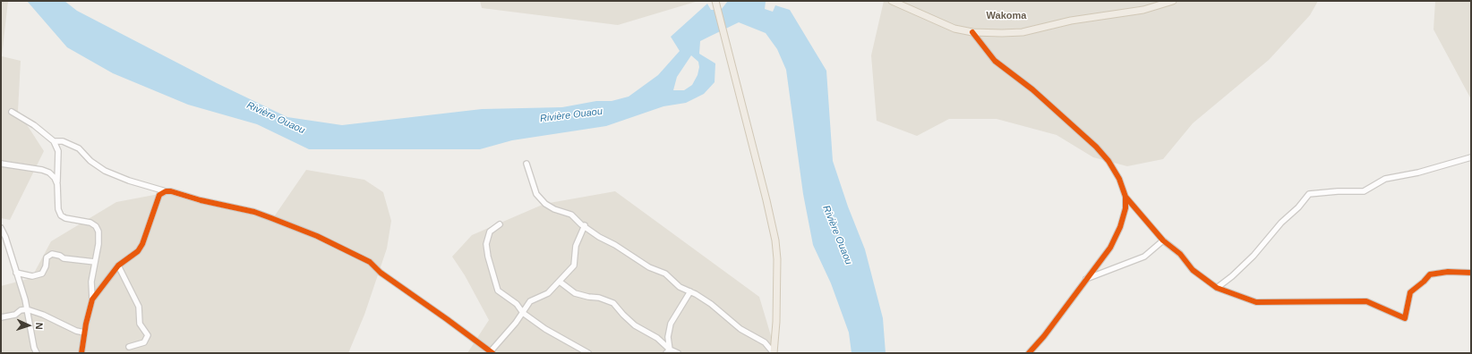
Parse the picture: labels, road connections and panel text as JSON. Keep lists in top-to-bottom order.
{
  "districts": ["Wakoma"],
  "water": ["Rivière Ouaou"],
  "north": "right"
}
